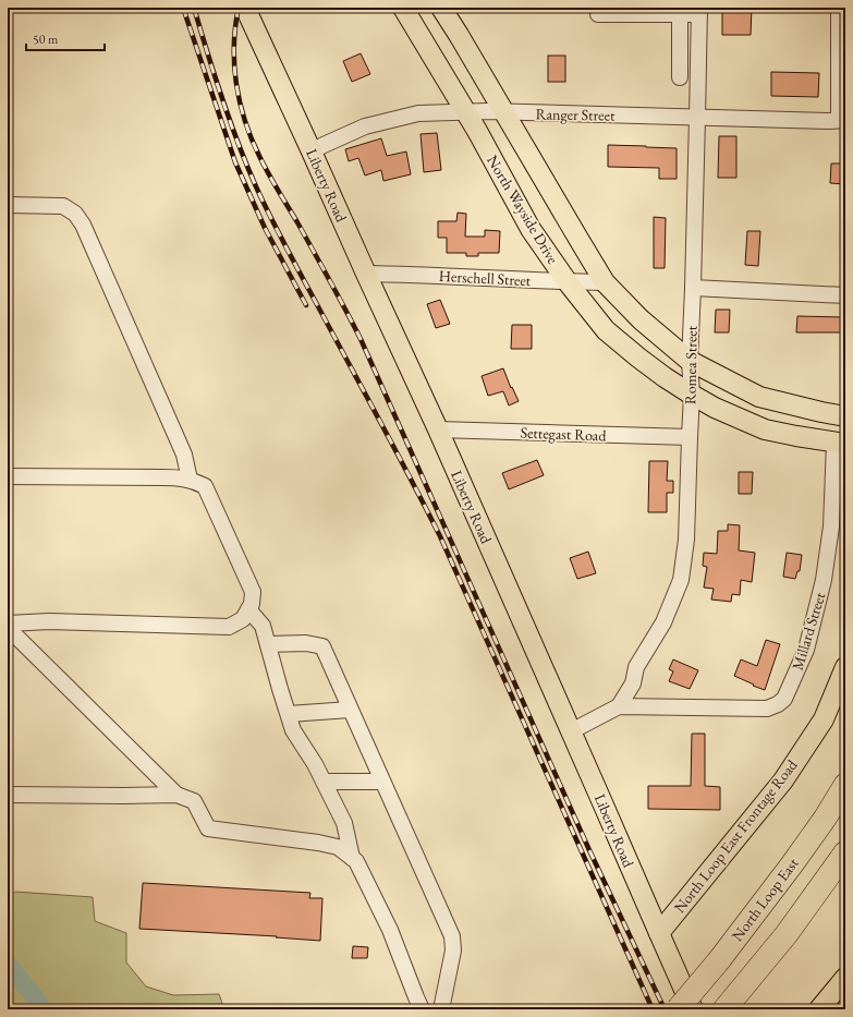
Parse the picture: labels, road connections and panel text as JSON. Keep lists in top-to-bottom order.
{
  "streets": {
    "highway": ["North Loop East"],
    "main road": ["Liberty Road", "North Wayside Drive", "North Loop East Frontage Road"],
    "street": [
      "Ranger Street",
      "Herschell Street",
      "Romea Street",
      "Settegast Road",
      "Millard Street"
    ]
  },
  "crossings": [
    ["Ranger Street", "Liberty Road"],
    ["Ranger Street", "North Wayside Drive"],
    ["Ranger Street", "Romea Street"],
    ["Liberty Road", "Herschell Street"],
    ["Liberty Road", "Settegast Road"],
    ["Liberty Road", "Millard Street"],
    ["Liberty Road", "North Loop East Frontage Road"],
    ["North Wayside Drive", "Herschell Street"],
    ["North Wayside Drive", "Romea Street"],
    ["North Wayside Drive", "Millard Street"],
    ["Romea Street", "Settegast Road"],
    ["Romea Street", "Millard Street"]
  ],
  "scale_bar": "50 m"
}
